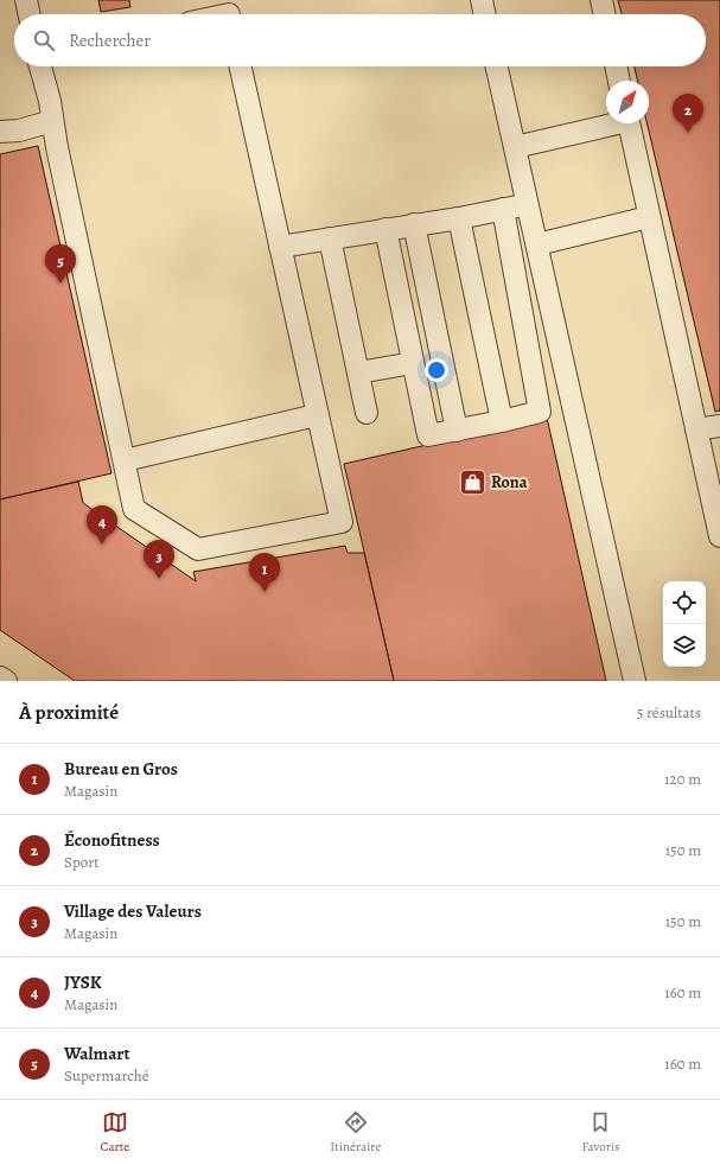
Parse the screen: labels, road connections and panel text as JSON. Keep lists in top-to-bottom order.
{
  "places": {
    "shop": ["Rona"]
  },
  "north": "top right",
  "page": {
    "search": "Rechercher",
    "pins": [
      "2",
      "5",
      "4",
      "3",
      "1"
    ],
    "heading": ["À proximité", "5 résultats"],
    "list": [
      {
        "mark": "1",
        "name": "Bureau en Gros",
        "note": "Magasin",
        "value": "120 m"
      },
      {
        "mark": "2",
        "name": "Éconofitness",
        "note": "Sport",
        "value": "150 m"
      },
      {
        "mark": "3",
        "name": "Village des Valeurs",
        "note": "Magasin",
        "value": "150 m"
      },
      {
        "mark": "4",
        "name": "JYSK",
        "note": "Magasin",
        "value": "160 m"
      },
      {
        "mark": "5",
        "name": "Walmart",
        "note": "Supermarché",
        "value": "160 m"
      }
    ],
    "nav": ["Carte", "Itinéraire", "Favoris"]
  }
}
